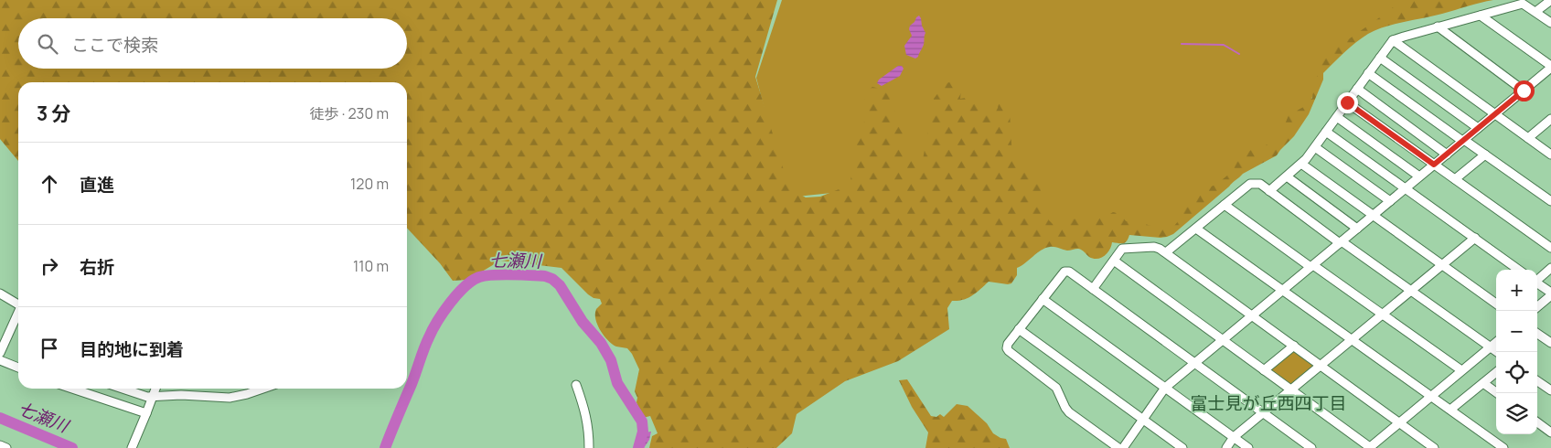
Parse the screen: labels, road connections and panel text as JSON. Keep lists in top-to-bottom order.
{
  "districts": ["富士見が丘西四丁目"],
  "water": ["七瀬川"],
  "page": {
    "search": "ここで検索",
    "heading": ["3 分", "徒歩 · 230 m"],
    "list": [
      ["直進", "120 m"],
      ["右折", "110 m"],
      "目的地に到着"
    ],
    "map_buttons": ["+", "−"]
  }
}
